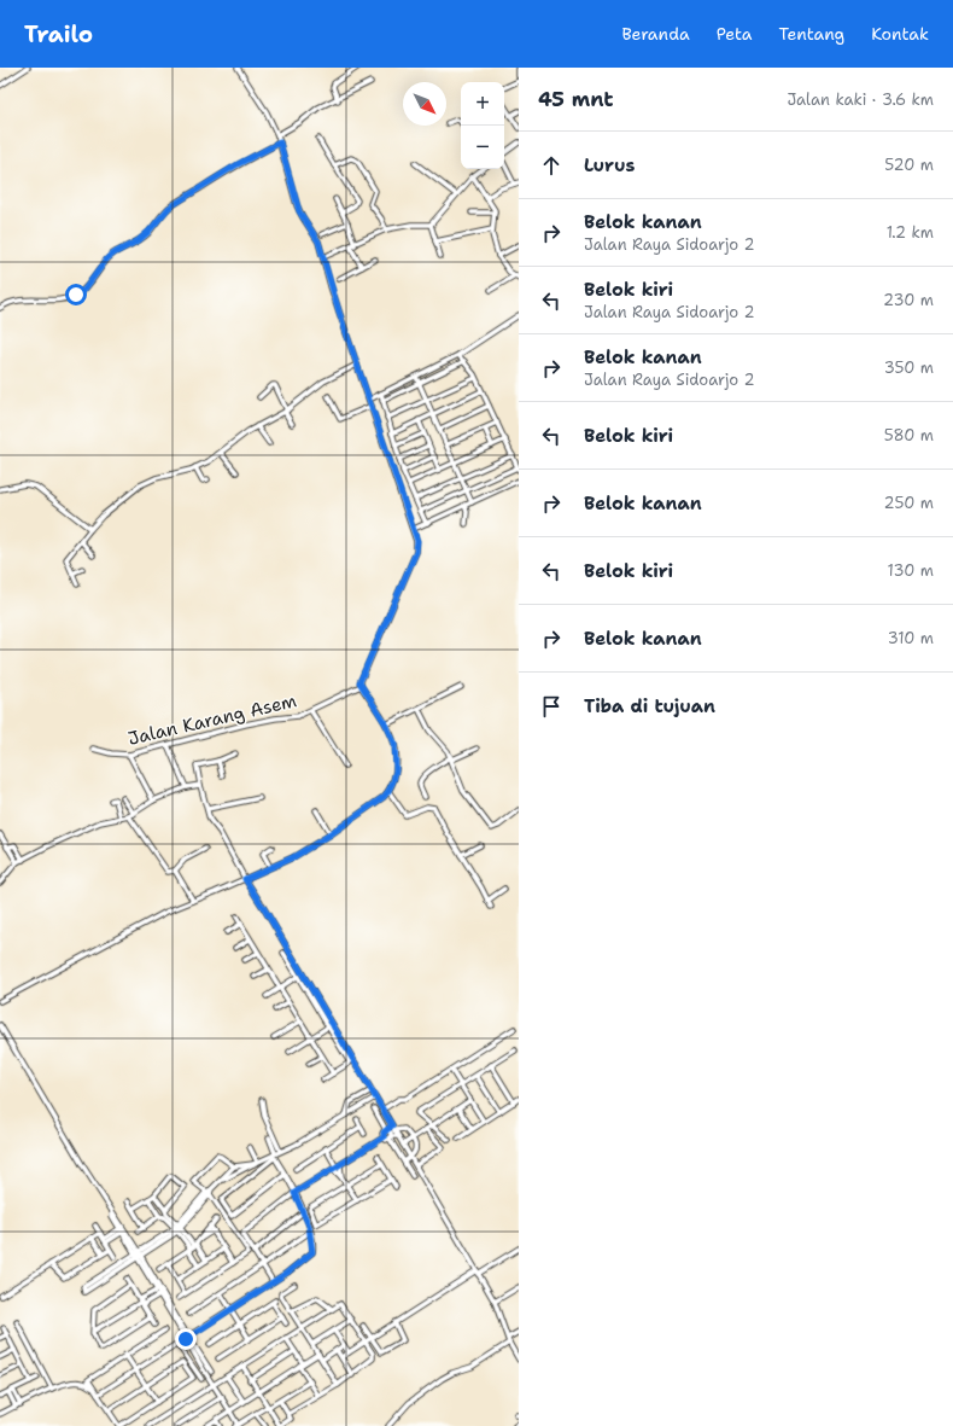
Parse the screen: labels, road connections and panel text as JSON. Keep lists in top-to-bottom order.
{
  "streets": {
    "street": ["Jalan Karang Asem"]
  },
  "north": "bottom right",
  "page": {
    "header": "Trailo",
    "nav": [
      "Beranda",
      "Peta",
      "Tentang",
      "Kontak"
    ],
    "heading": ["45 mnt", "Jalan kaki · 3.6 km"],
    "map_buttons": ["+", "−"],
    "list": [
      ["Lurus", "520 m"],
      ["Belok kanan", "Jalan Raya Sidoarjo 2", "1.2 km"],
      ["Belok kiri", "Jalan Raya Sidoarjo 2", "230 m"],
      ["Belok kanan", "Jalan Raya Sidoarjo 2", "350 m"],
      ["Belok kiri", "580 m"],
      ["Belok kanan", "250 m"],
      ["Belok kiri", "130 m"],
      ["Belok kanan", "310 m"],
      "Tiba di tujuan"
    ]
  }
}
